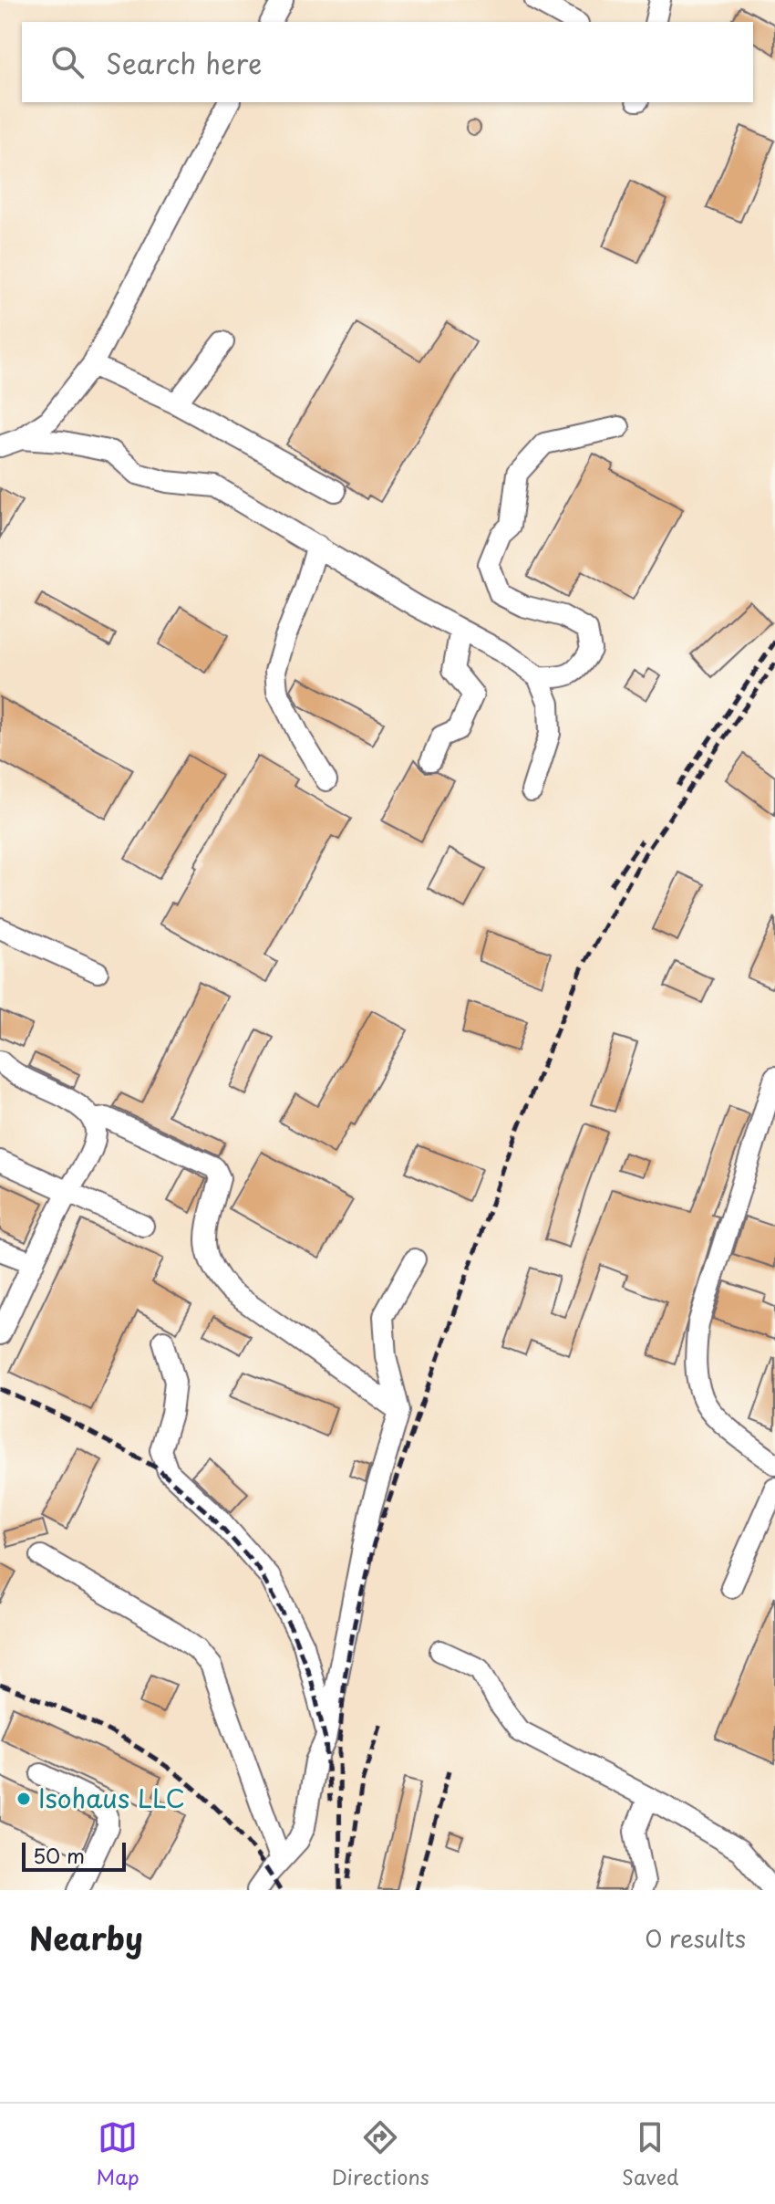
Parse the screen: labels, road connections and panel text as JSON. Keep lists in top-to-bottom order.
{
  "places": ["Isohaus LLC"],
  "scale_bar": "50 m",
  "page": {
    "search": "Search here",
    "scale": "50 m",
    "heading": ["Nearby", "0 results"],
    "nav": ["Map", "Directions", "Saved"]
  }
}
